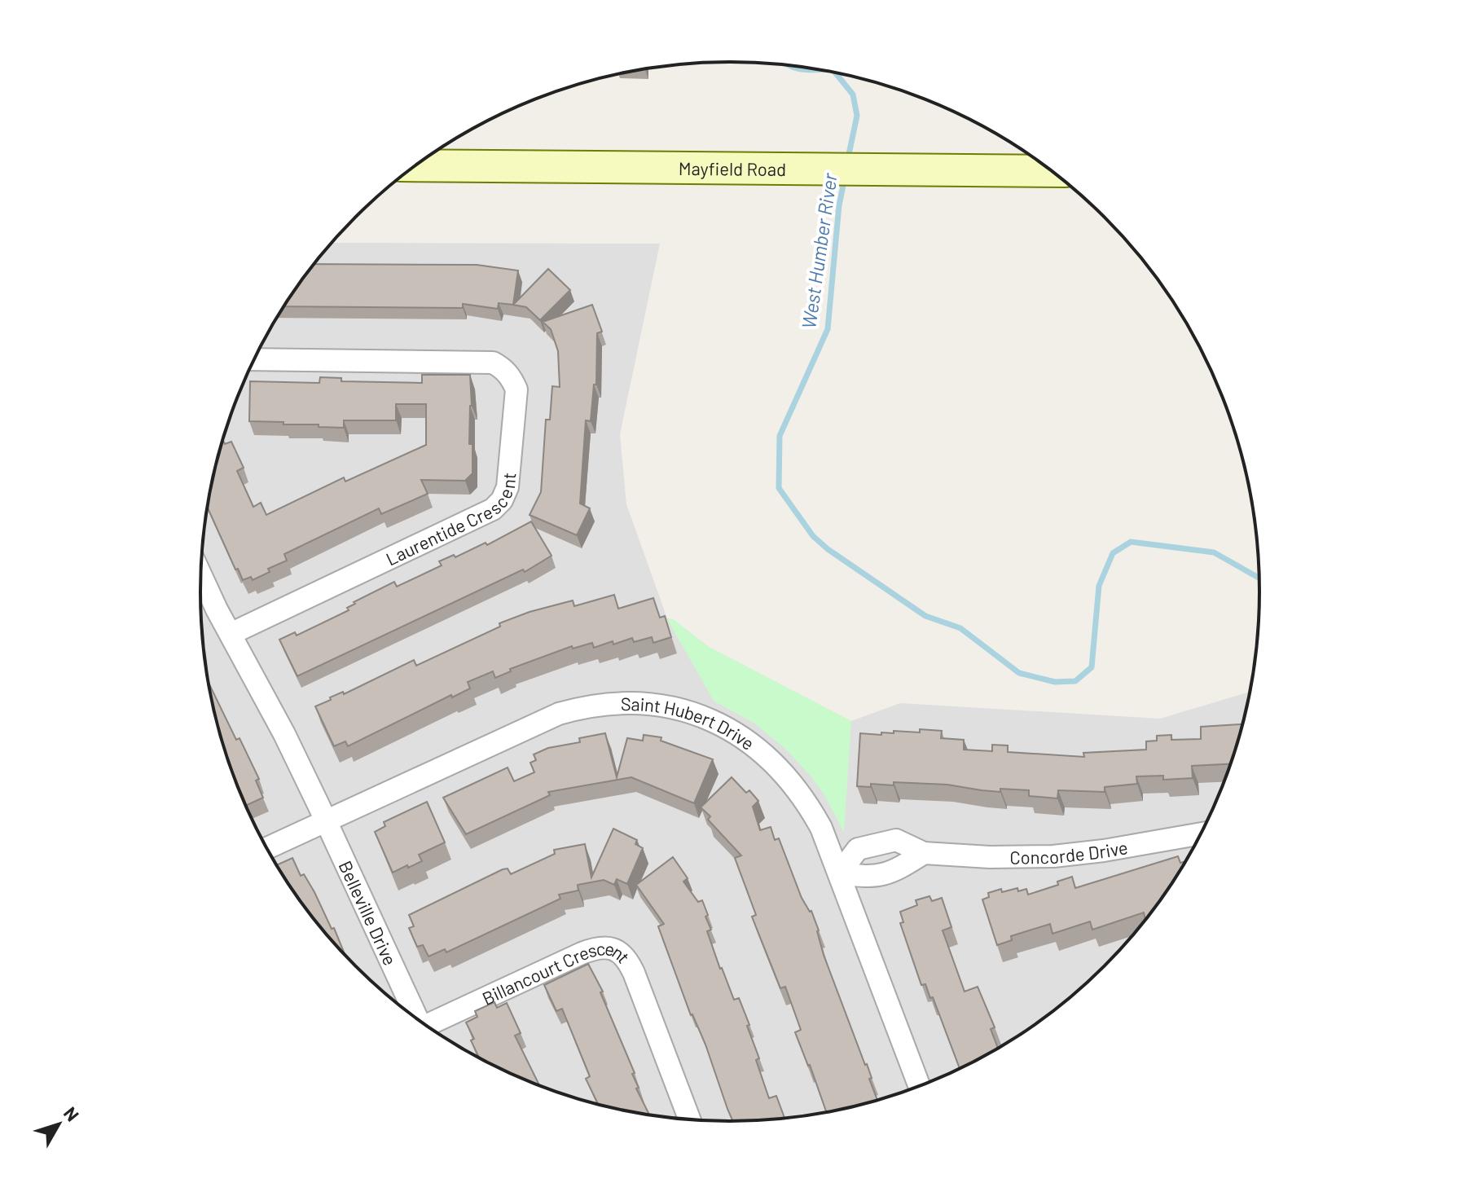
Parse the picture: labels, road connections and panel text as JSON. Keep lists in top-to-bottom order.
{
  "streets": {
    "main road": ["Mayfield Road"],
    "street": [
      "Laurentide Crescent",
      "Saint Hubert Drive",
      "Concorde Drive",
      "Belleville Drive",
      "Billancourt Crescent"
    ]
  },
  "crossings": [
    ["Saint Hubert Drive", "Concorde Drive"],
    ["Saint Hubert Drive", "Belleville Drive"]
  ],
  "water": ["West Humber River"],
  "north": "top right"
}
